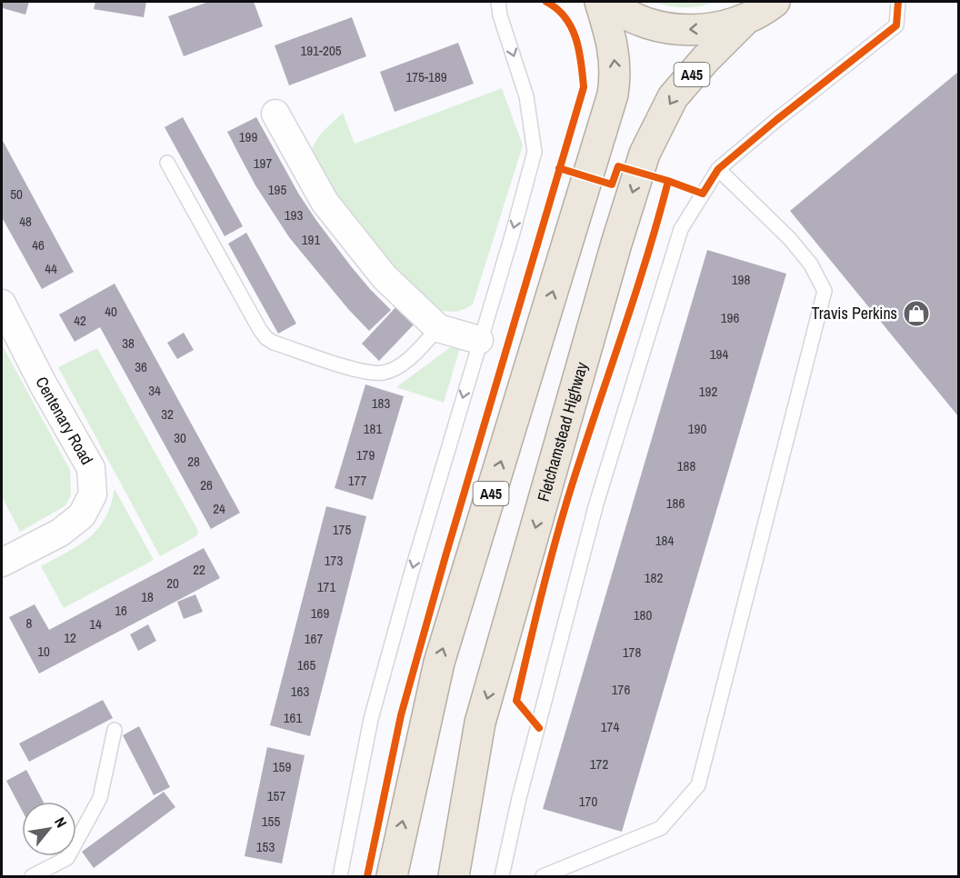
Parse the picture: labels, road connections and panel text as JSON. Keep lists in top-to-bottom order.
{
  "streets": {
    "highway": ["A45", "Fletchamstead Highway"],
    "street": ["Centenary Road"]
  },
  "crossings": [
    ["A45", "Fletchamstead Highway"]
  ],
  "places": {
    "shop": ["Travis Perkins"]
  },
  "house_numbers": [
    "191-205",
    "175-189",
    "199",
    "197",
    "195",
    "50",
    "193",
    "48",
    "191",
    "46",
    "44",
    "198",
    "40",
    "196",
    "42",
    "38",
    "194",
    "36",
    "34",
    "192",
    "183",
    "32",
    "181",
    "190",
    "30",
    "179",
    "28",
    "188",
    "177",
    "26",
    "186",
    "24",
    "175",
    "184",
    "173",
    "22",
    "182",
    "20",
    "171",
    "18",
    "16",
    "169",
    "180",
    "8",
    "14",
    "12",
    "167",
    "10",
    "178",
    "165",
    "176",
    "163",
    "161",
    "174",
    "172",
    "159",
    "157",
    "170",
    "155",
    "153"
  ],
  "north": "top right"
}
